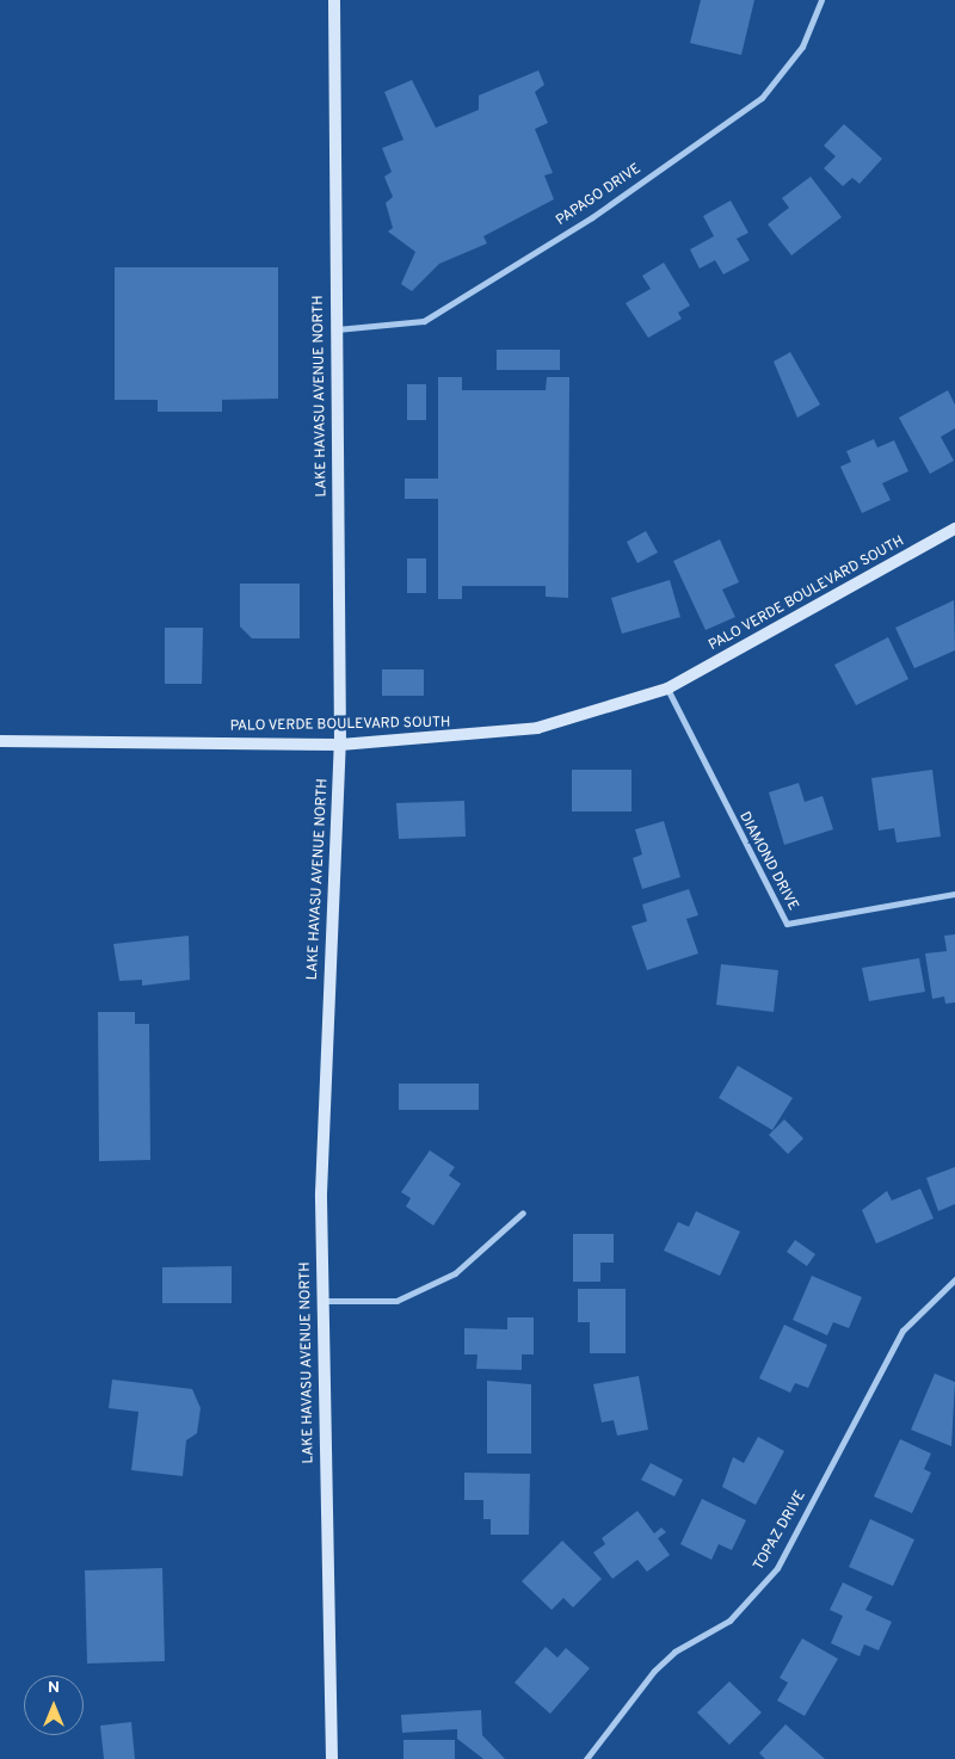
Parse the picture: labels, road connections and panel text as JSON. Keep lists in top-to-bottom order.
{
  "streets": {
    "main road": ["LAKE HAVASU AVENUE NORTH", "PALO VERDE BOULEVARD SOUTH"],
    "street": ["PAPAGO DRIVE", "DIAMOND DRIVE", "TOPAZ DRIVE"]
  },
  "crossings": [
    ["PAPAGO DRIVE", "LAKE HAVASU AVENUE NORTH"],
    ["LAKE HAVASU AVENUE NORTH", "PALO VERDE BOULEVARD SOUTH"],
    ["PALO VERDE BOULEVARD SOUTH", "DIAMOND DRIVE"]
  ],
  "north": "top"
}
